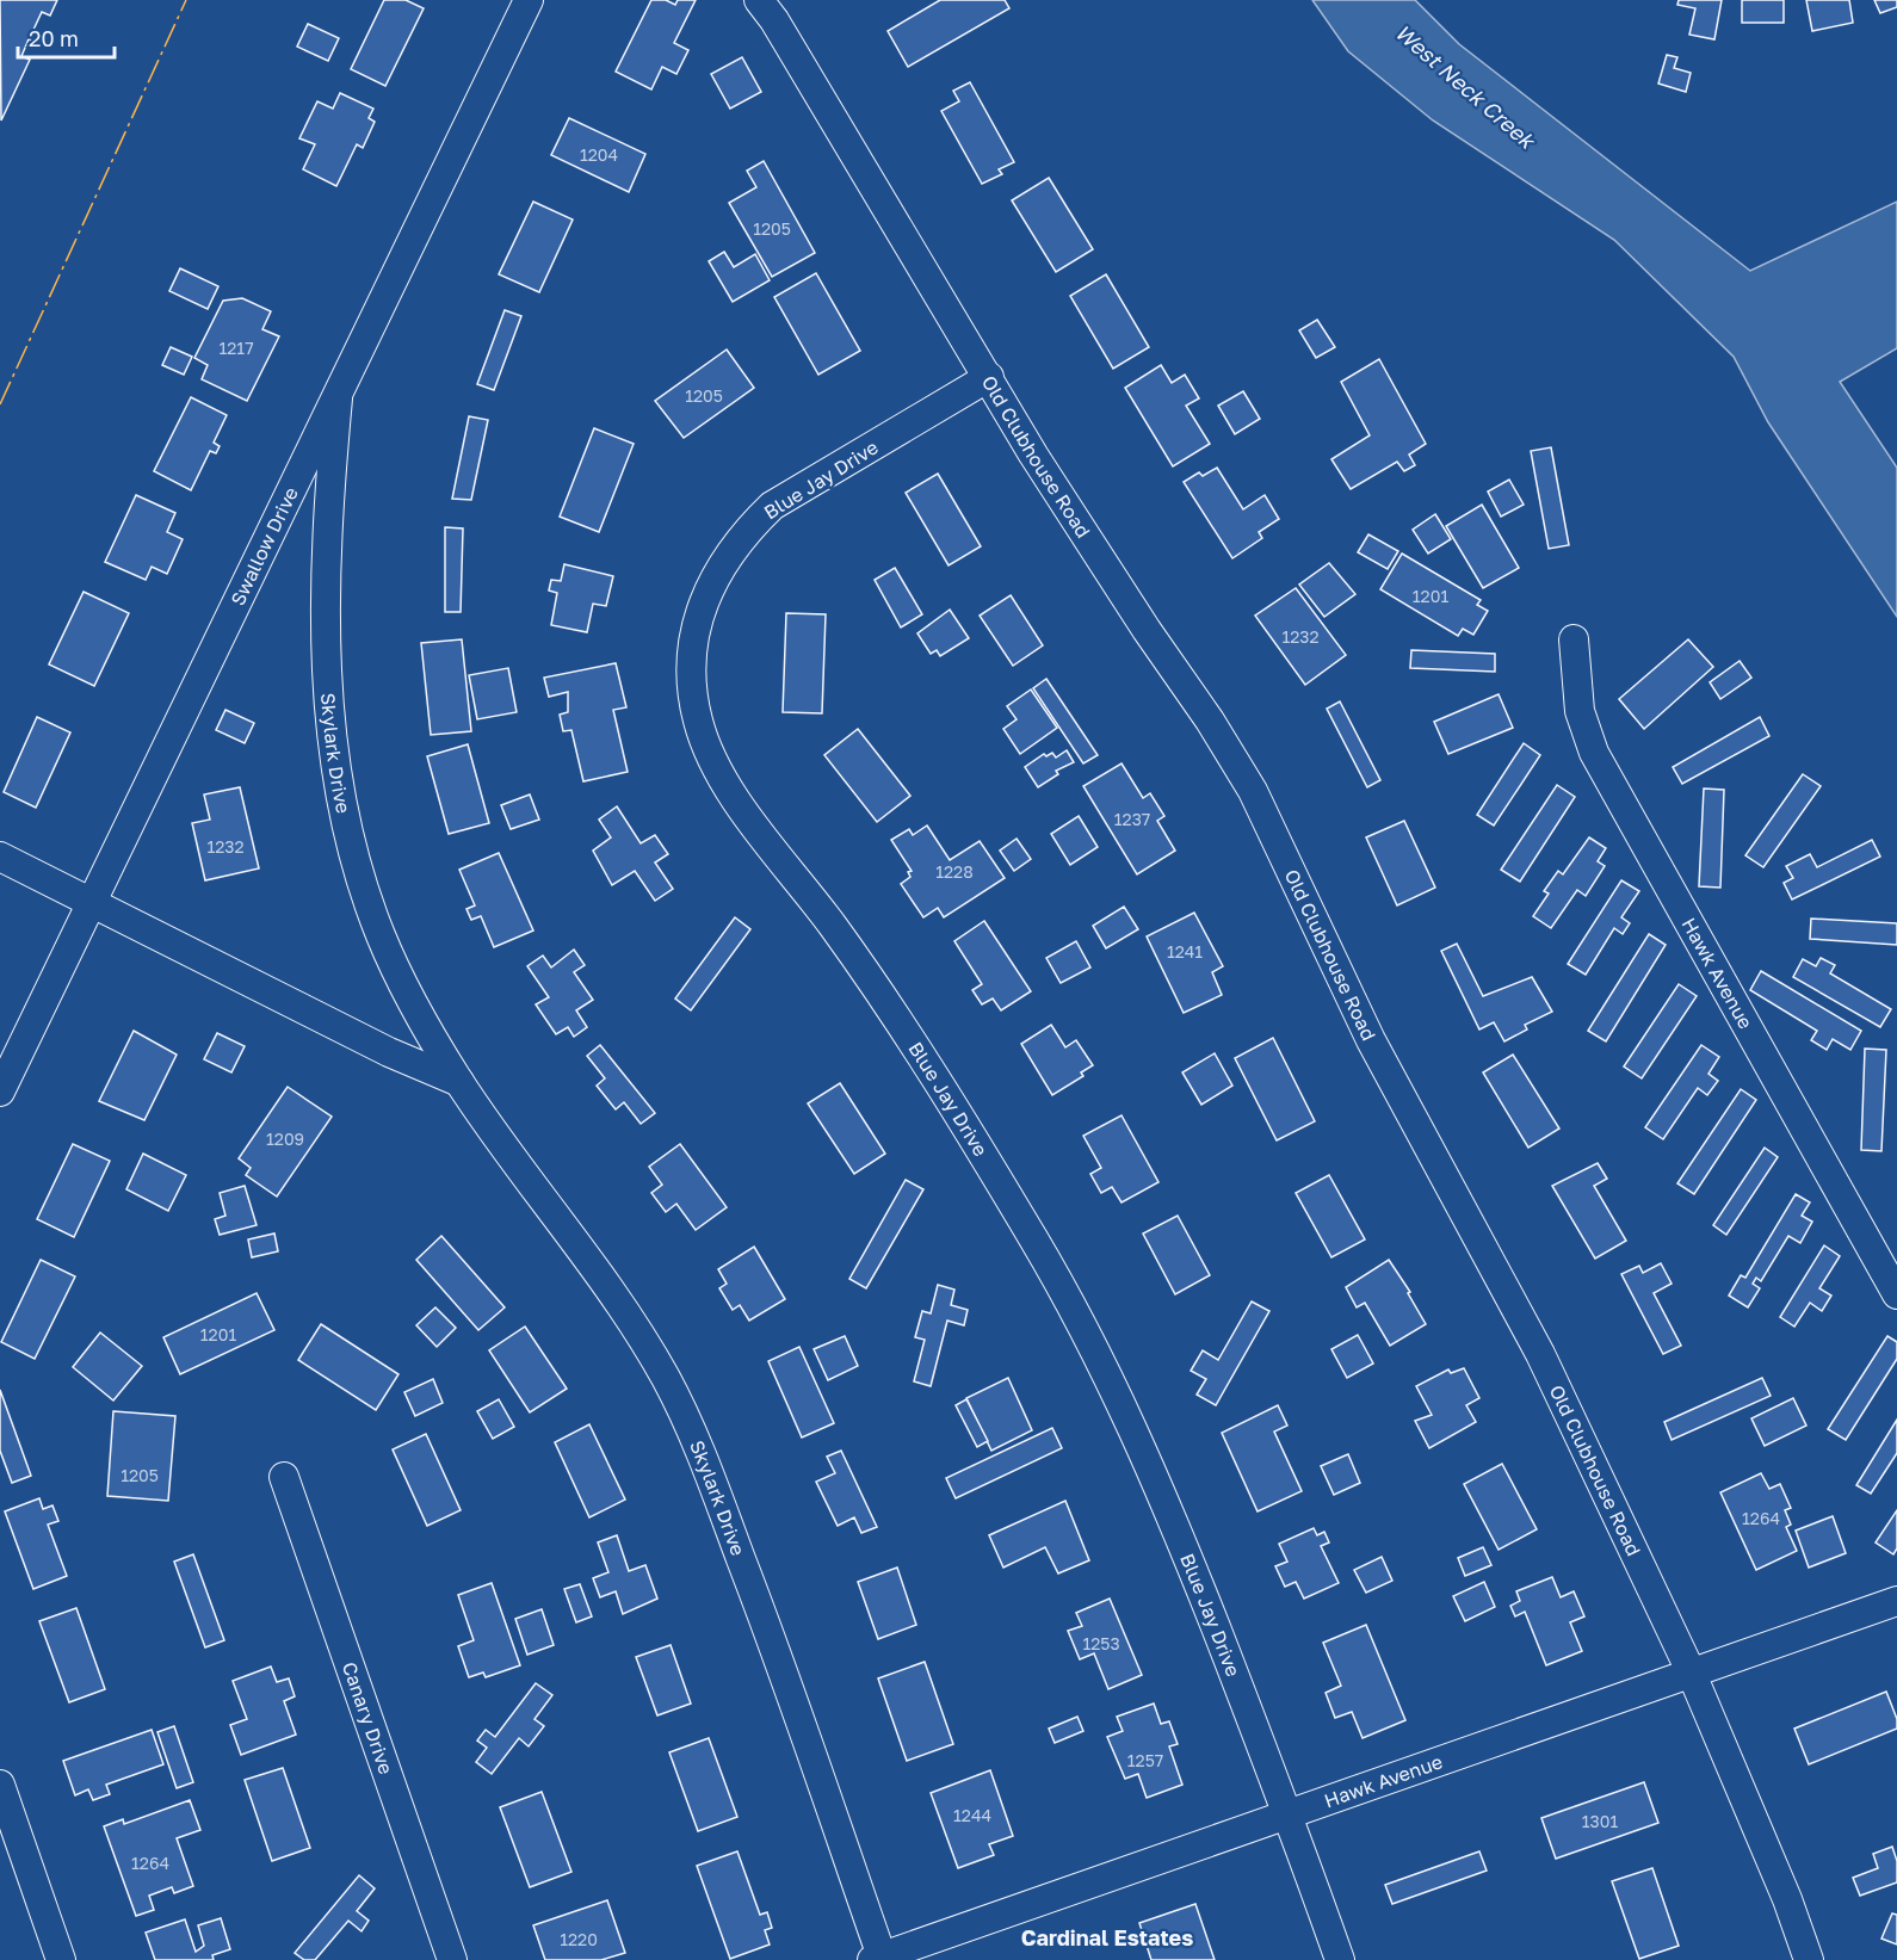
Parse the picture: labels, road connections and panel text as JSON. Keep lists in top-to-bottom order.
{
  "streets": {
    "street": [
      "Old Clubhouse Road",
      "Blue Jay Drive",
      "Swallow Drive",
      "Skylark Drive",
      "Hawk Avenue",
      "Canary Drive"
    ]
  },
  "crossings": [
    ["Old Clubhouse Road", "Blue Jay Drive"],
    ["Old Clubhouse Road", "Hawk Avenue"],
    ["Blue Jay Drive", "Hawk Avenue"],
    ["Swallow Drive", "Skylark Drive"],
    ["Skylark Drive", "Hawk Avenue"]
  ],
  "districts": ["Cardinal Estates"],
  "water": ["West Neck Creek"],
  "house_numbers": [
    "1204",
    "1205",
    "1217",
    "1205",
    "1201",
    "1232",
    "1237",
    "1232",
    "1228",
    "1241",
    "1209",
    "1201",
    "1205",
    "1264",
    "1253",
    "1257",
    "1244",
    "1301",
    "1264",
    "1220"
  ],
  "scale_bar": "20 m"
}
